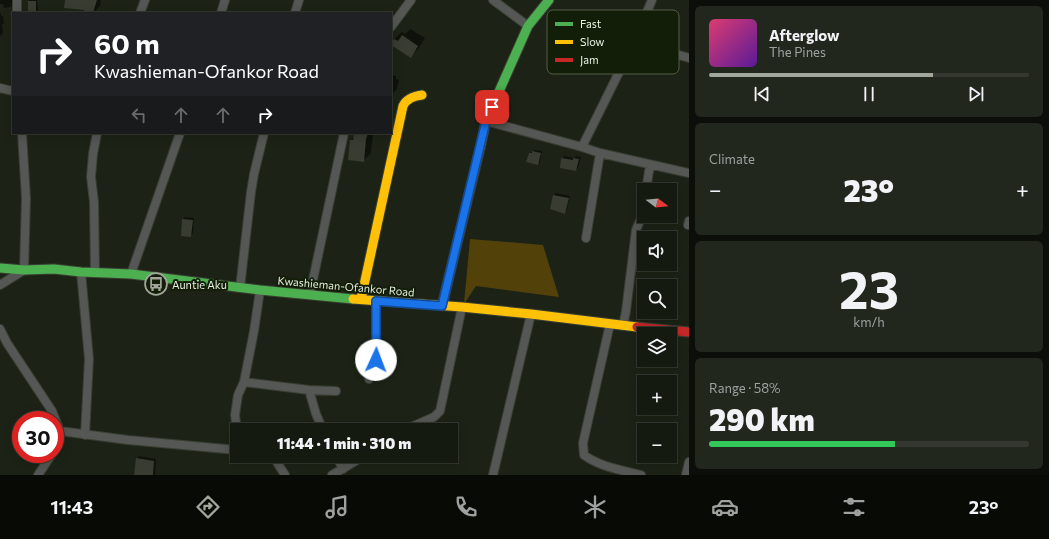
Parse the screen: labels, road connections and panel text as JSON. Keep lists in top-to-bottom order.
{
  "streets": {
    "main road": ["Kwashieman-Ofankor Road"]
  },
  "places": {
    "bus stop": ["Auntie Aku"]
  },
  "legend": ["Fast", "Slow", "Jam"],
  "north": "right",
  "page": {
    "turn": ["60 m", "Kwashieman-Ofankor Road"],
    "song": ["Afterglow", "The Pines"],
    "tile": [
      "Climate",
      ["23", "km/h"],
      ["Range · 58%", "290 km"]
    ],
    "heat": ["−", "23°", "+"],
    "map_buttons": ["+", "−"],
    "limit": "30",
    "trip": "11:44 · 1 min · 310 m",
    "tabs": ["11:43", "23°"]
  }
}
